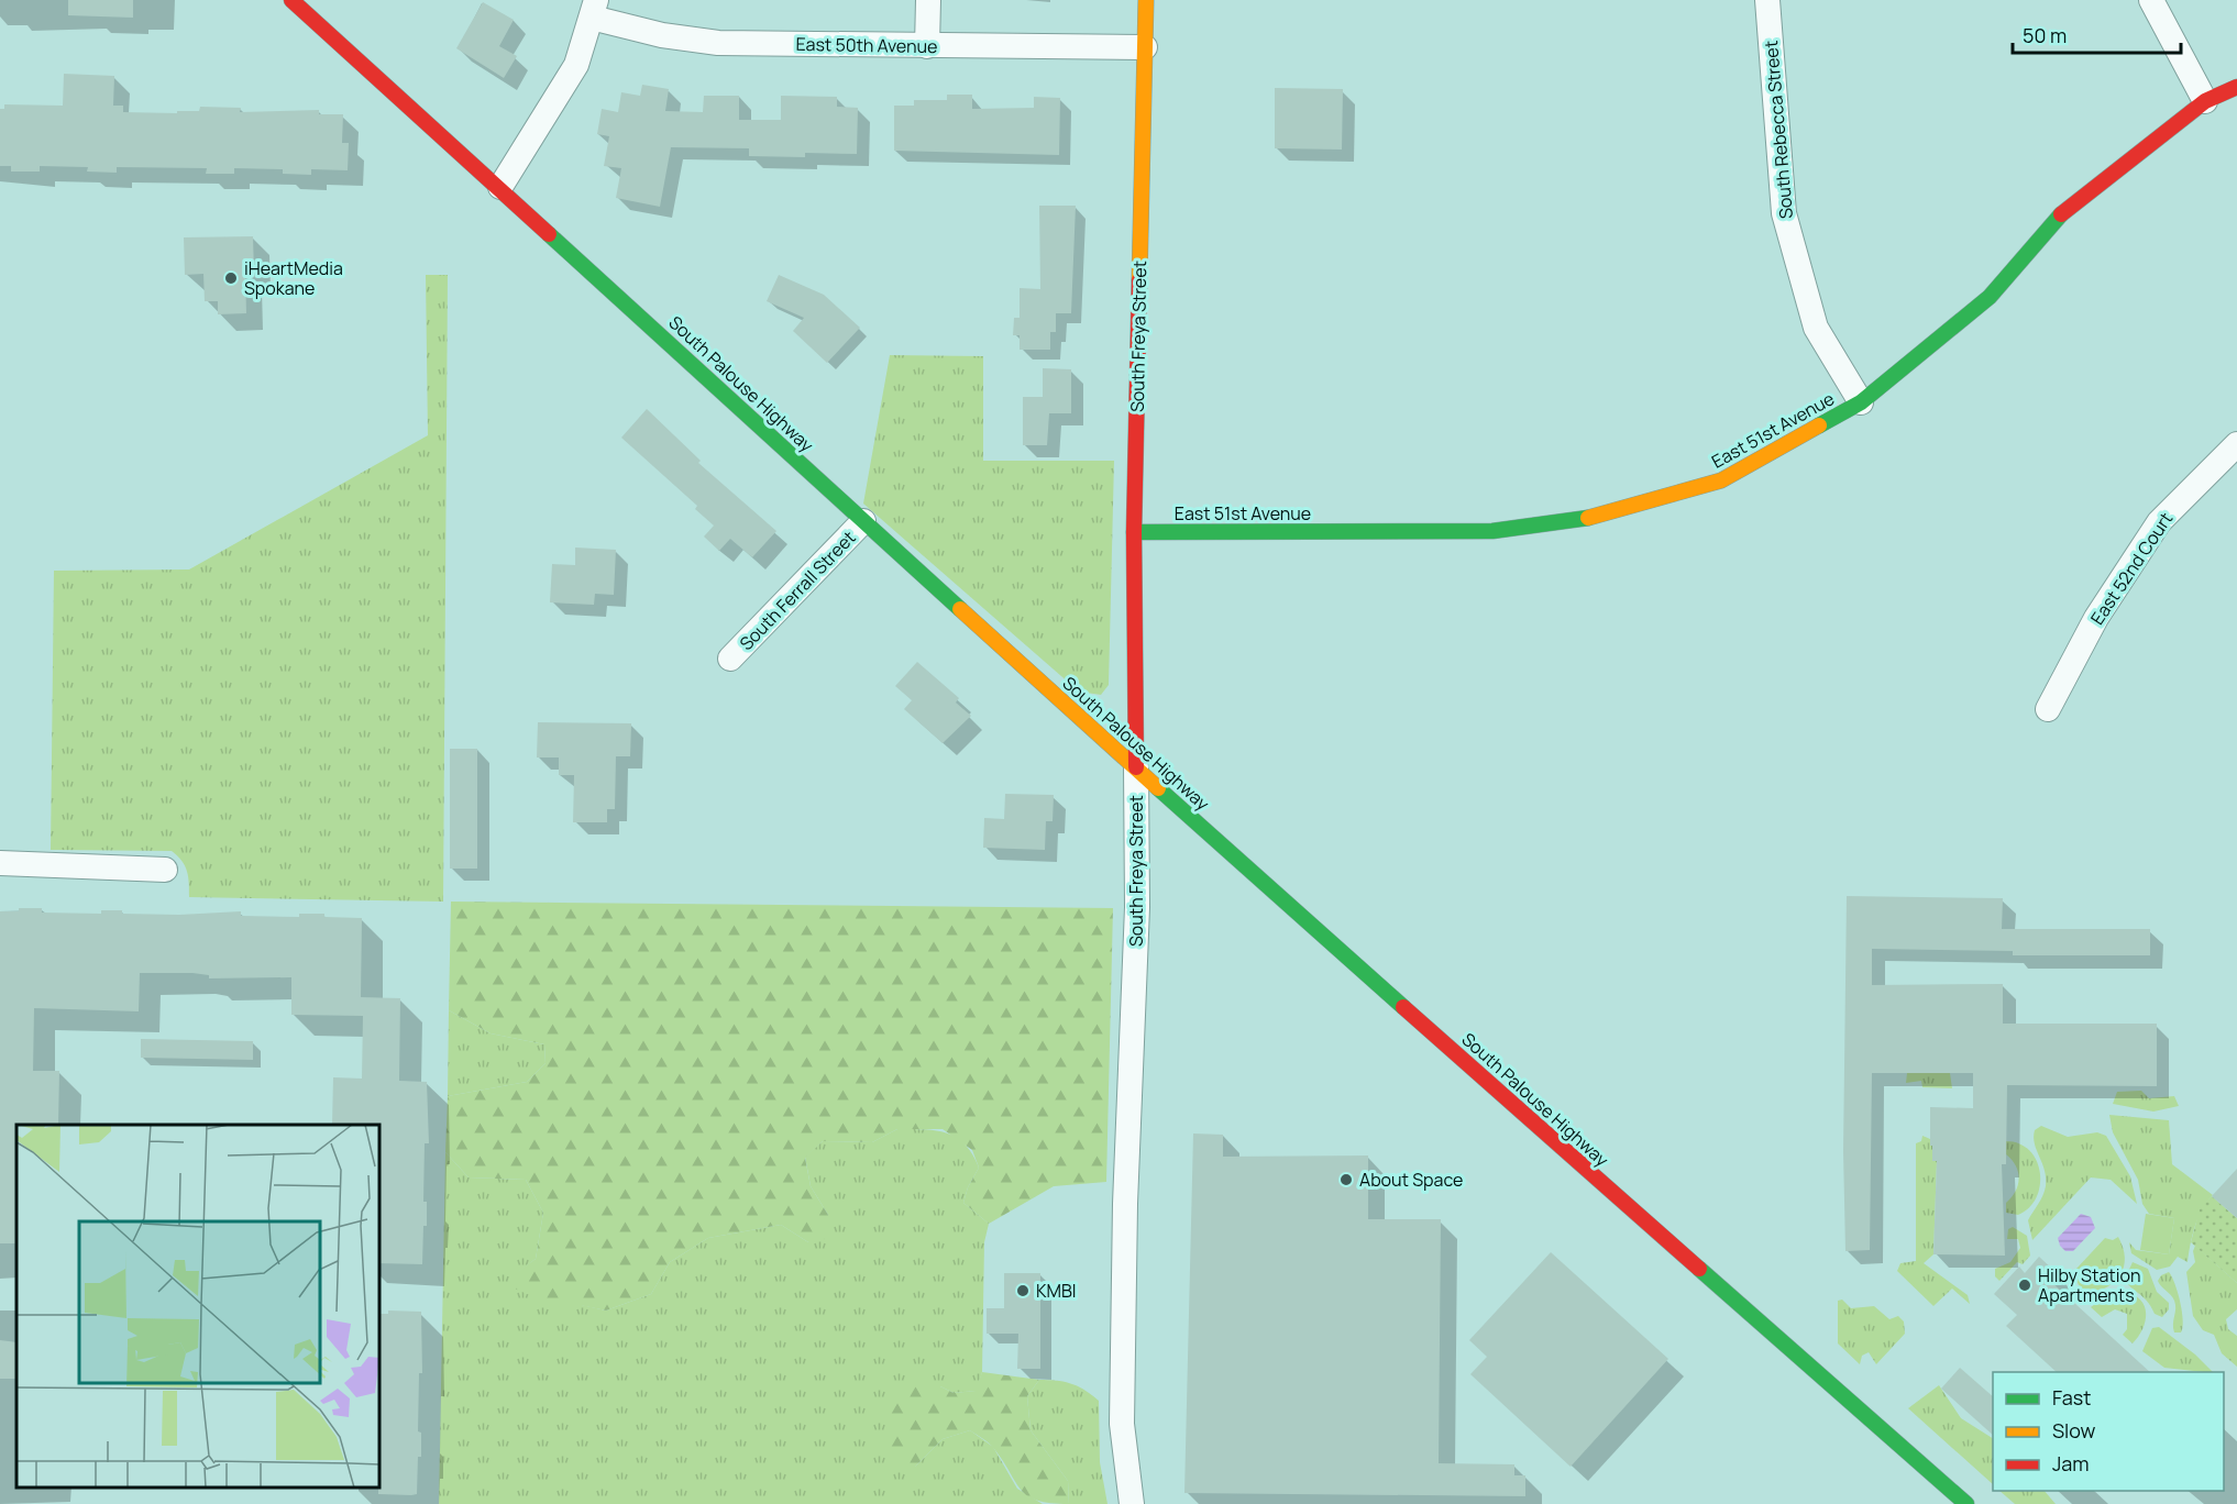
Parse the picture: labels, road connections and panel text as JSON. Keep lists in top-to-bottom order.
{
  "streets": {
    "street": [
      "East 50th Avenue",
      "South Rebecca Street",
      "South Freya Street",
      "South Palouse Highway",
      "East 51st Avenue",
      "East 52nd Court",
      "South Ferrall Street"
    ]
  },
  "crossings": [
    ["East 50th Avenue", "South Freya Street"],
    ["South Rebecca Street", "East 51st Avenue"],
    ["South Freya Street", "South Palouse Highway"],
    ["South Freya Street", "East 51st Avenue"],
    ["South Palouse Highway", "South Ferrall Street"]
  ],
  "places": [
    "iHeartMedia Spokane",
    "About Space",
    "Hilby Station Apartments",
    "KMBI"
  ],
  "legend": ["Fast", "Slow", "Jam"],
  "scale_bar": "50 m"
}
